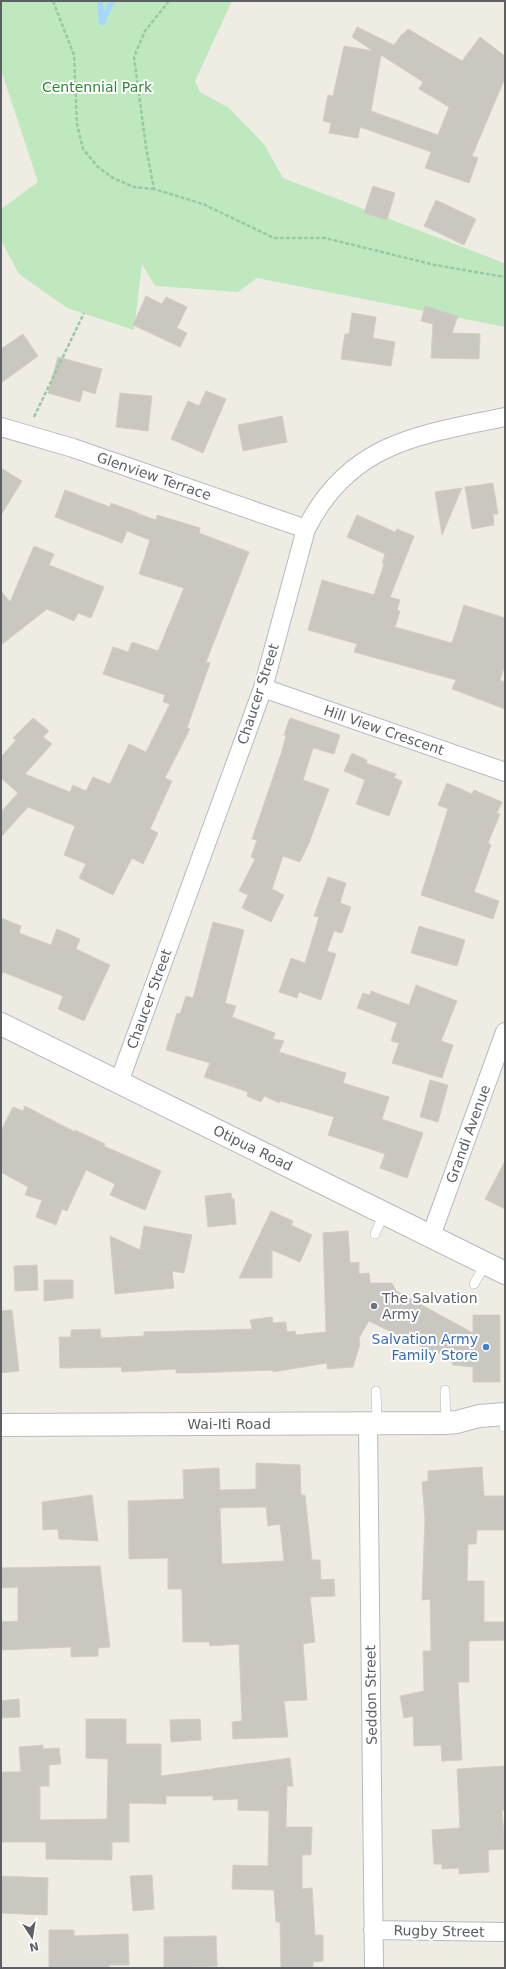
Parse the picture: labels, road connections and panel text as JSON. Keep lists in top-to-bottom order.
{
  "streets": {
    "street": [
      "Glenview Terrace",
      "Chaucer Street",
      "Hill View Crescent",
      "Grandi Avenue",
      "Otipua Road",
      "Wai-Iti Road",
      "Seddon Street",
      "Rugby Street"
    ]
  },
  "crossings": [
    ["Glenview Terrace", "Chaucer Street"],
    ["Chaucer Street", "Hill View Crescent"],
    ["Chaucer Street", "Otipua Road"],
    ["Grandi Avenue", "Otipua Road"],
    ["Wai-Iti Road", "Seddon Street"],
    ["Seddon Street", "Rugby Street"]
  ],
  "parks": ["Centennial Park"],
  "places": ["The Salvation Army", "Salvation Army Family Store"],
  "north": "bottom"
}
